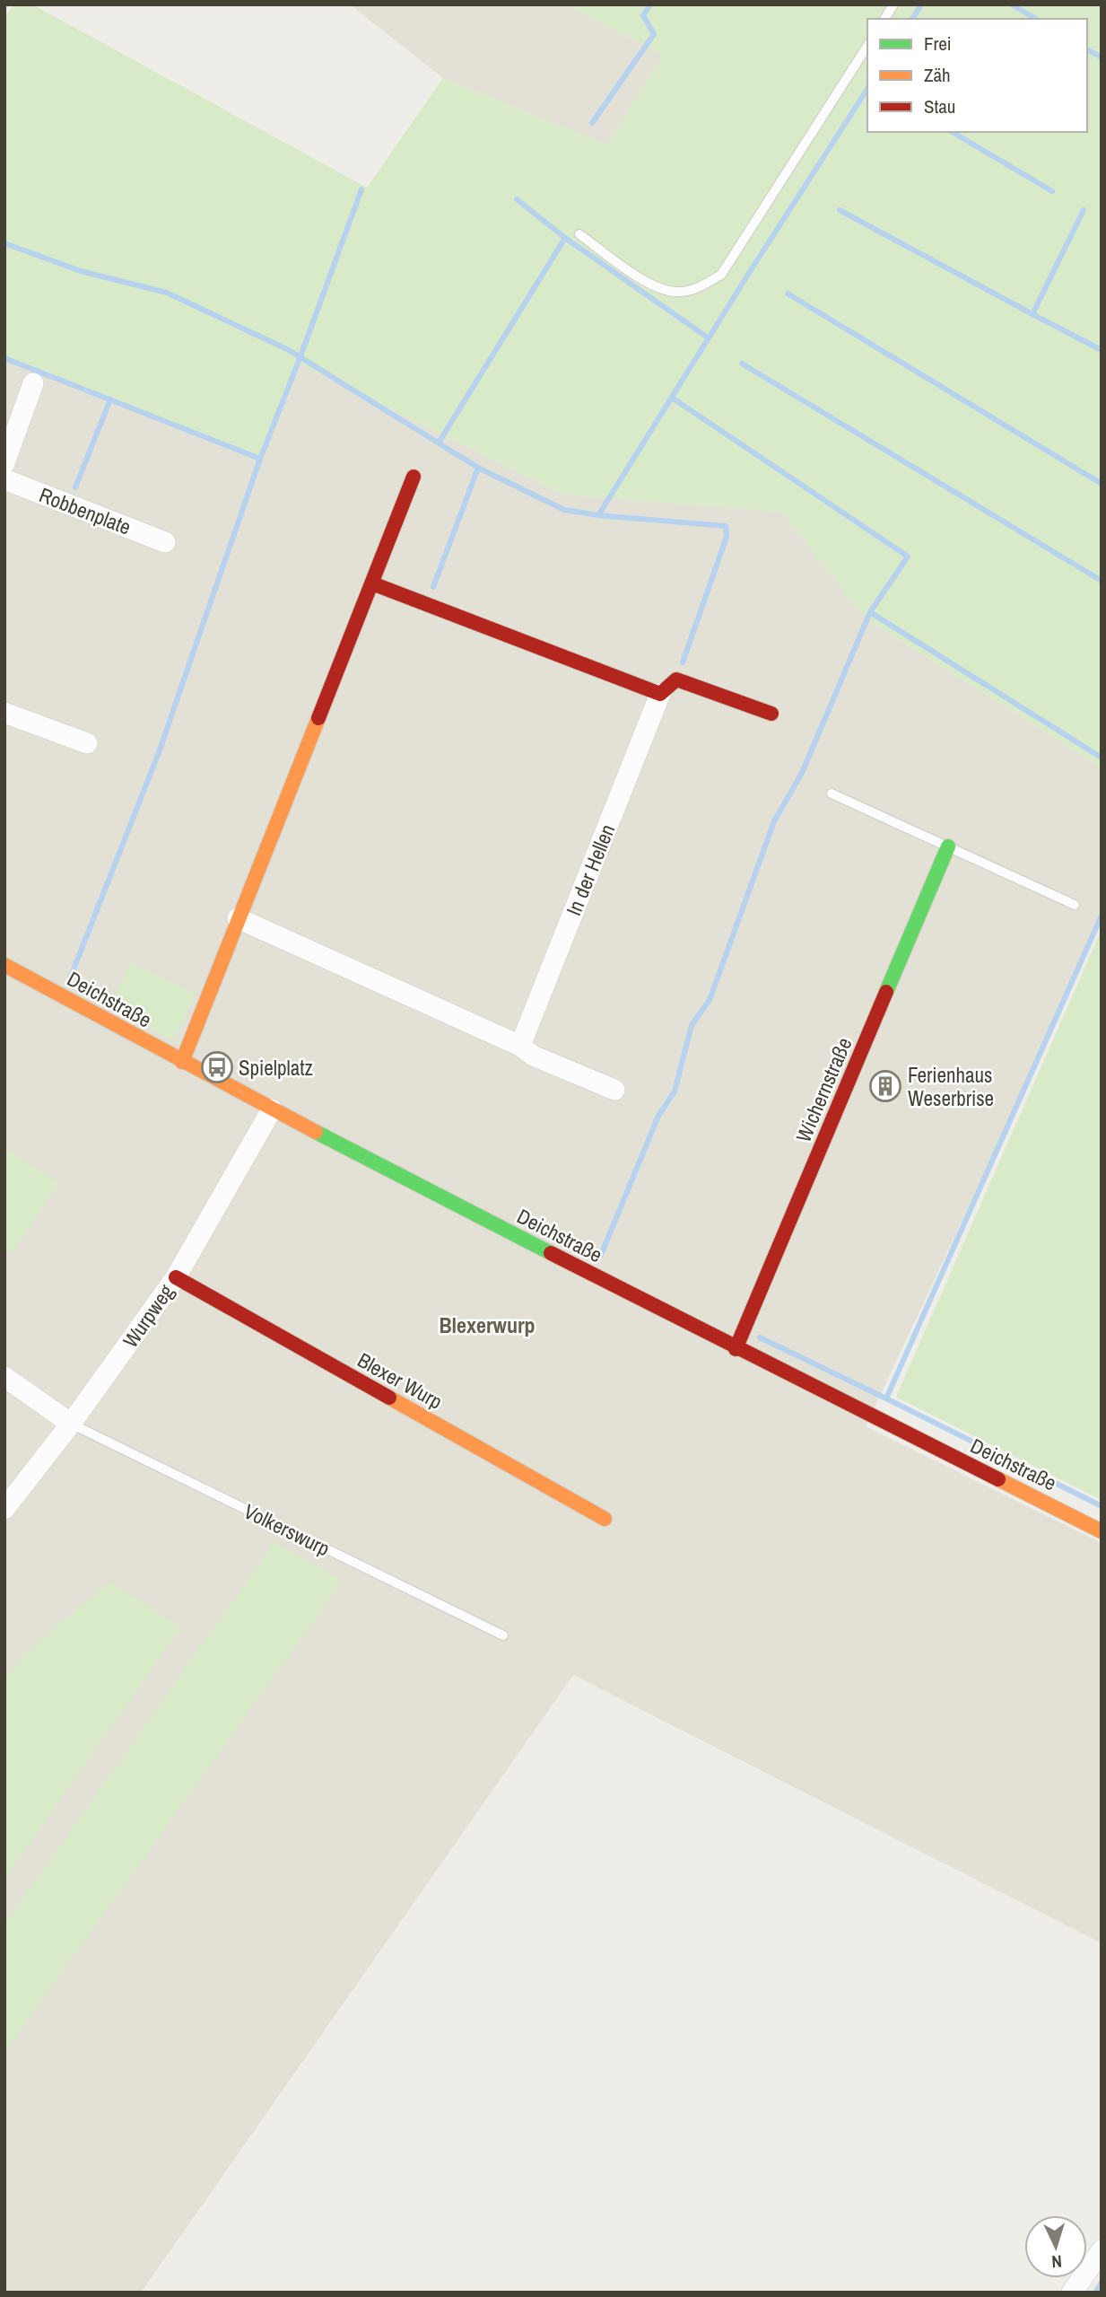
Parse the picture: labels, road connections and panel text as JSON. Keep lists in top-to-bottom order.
{
  "streets": {
    "street": [
      "Robbenplate",
      "In der Hellen",
      "Deichstraße",
      "Wichernstraße",
      "Wurpweg",
      "Blexer Wurp"
    ],
    "lane": ["Volkerswurp"]
  },
  "crossings": [
    ["Deichstraße", "Wichernstraße"],
    ["Deichstraße", "Wurpweg"],
    ["Wurpweg", "Blexer Wurp"],
    ["Wurpweg", "Volkerswurp"]
  ],
  "districts": ["Blexerwurp"],
  "places": {
    "bus stop": ["Spielplatz"],
    "building": ["Ferienhaus Weserbrise"]
  },
  "legend": ["Frei", "Zäh", "Stau"],
  "north": "bottom"
}
